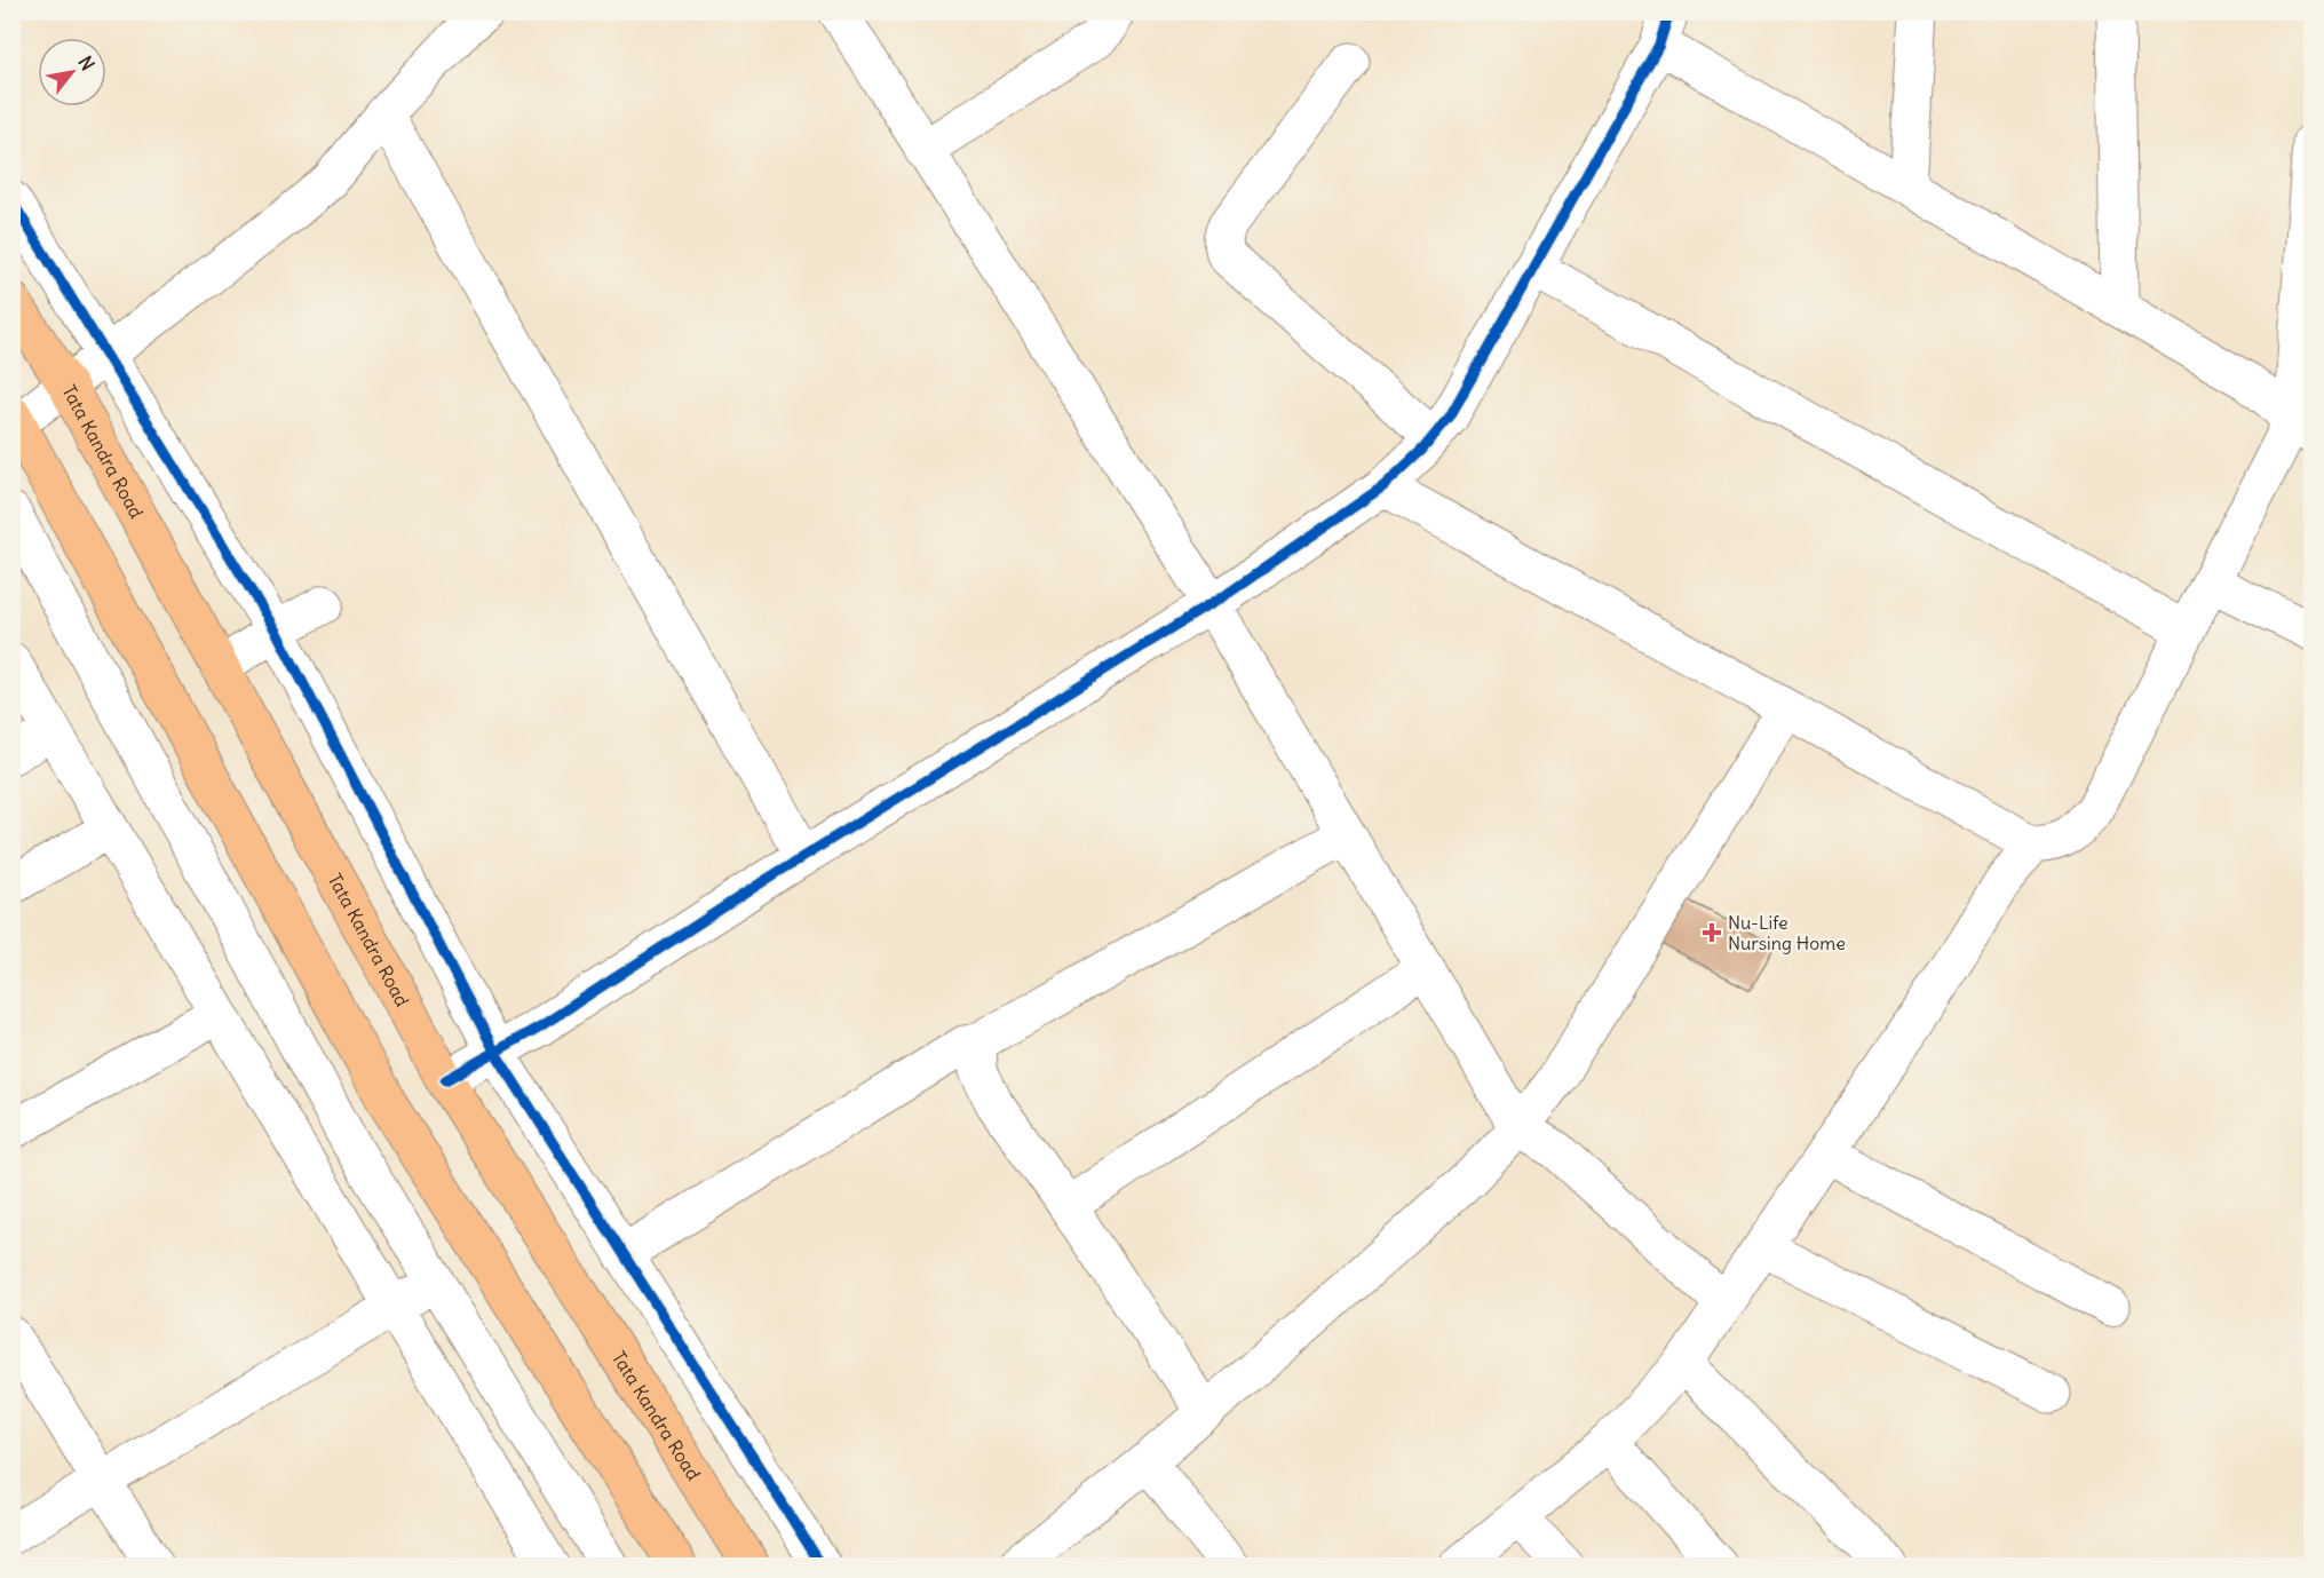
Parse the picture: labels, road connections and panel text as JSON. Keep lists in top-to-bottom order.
{
  "streets": {
    "main road": ["Tata Kandra Road"]
  },
  "places": {
    "health": ["Nu-Life Nursing Home"]
  },
  "north": "top right"
}
